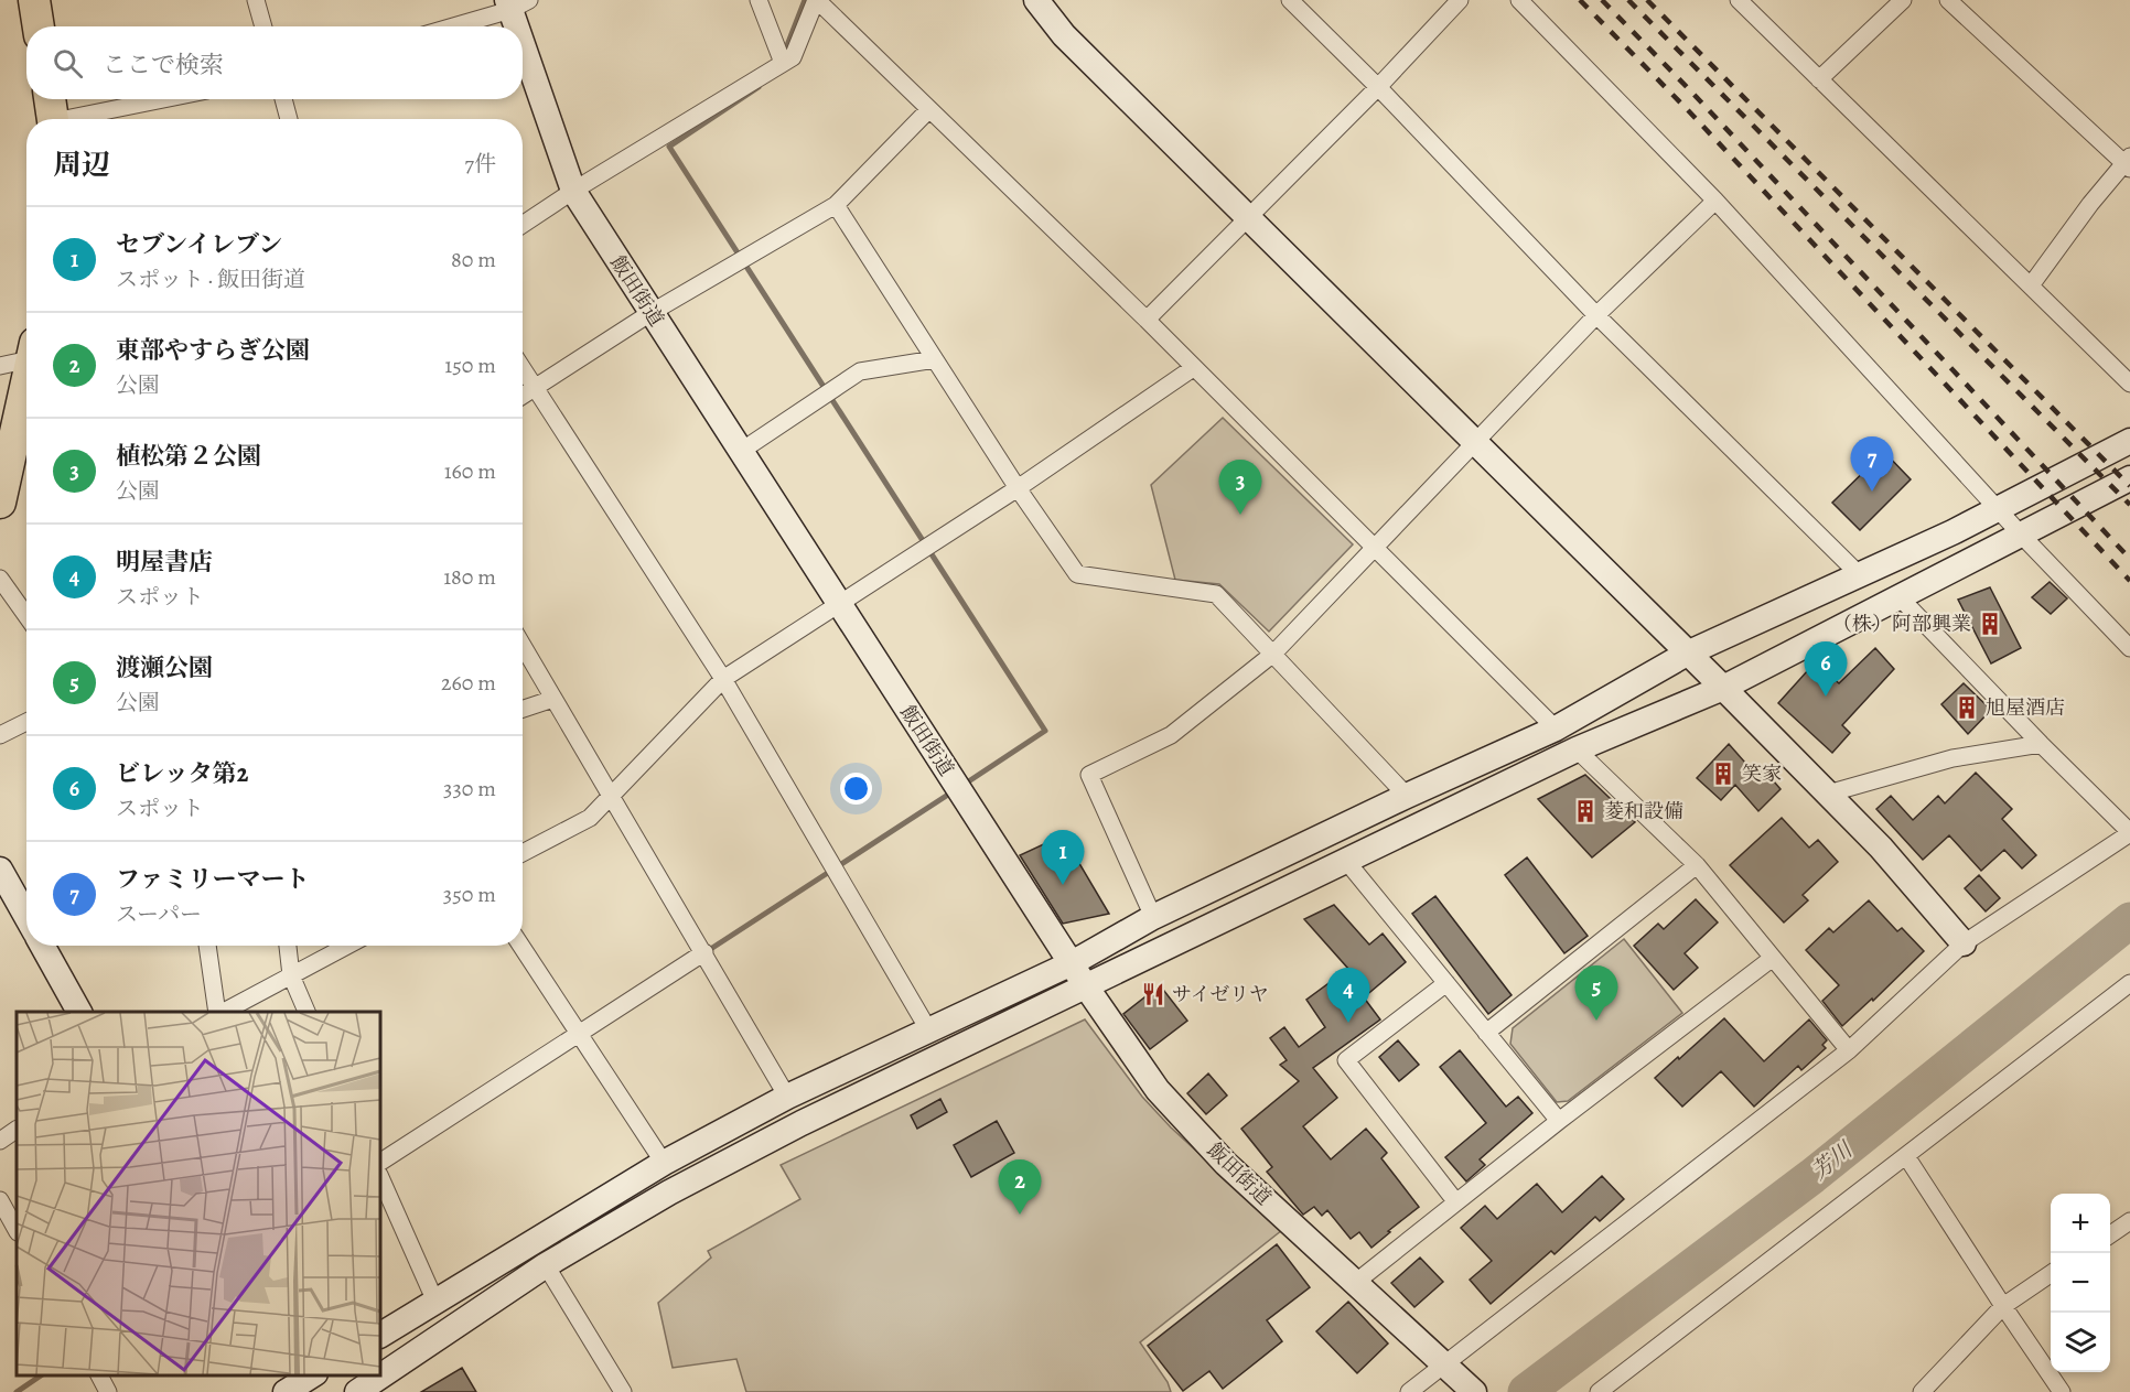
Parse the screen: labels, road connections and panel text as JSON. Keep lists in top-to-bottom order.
{
  "streets": {
    "street": ["飯田街道"]
  },
  "water": ["芳川"],
  "places": {
    "building": [
      "（株）阿部興業",
      "旭屋酒店",
      "笑家",
      "菱和設備"
    ],
    "restaurant": ["サイゼリヤ"]
  },
  "page": {
    "search": "ここで検索",
    "heading": ["周辺", "7件"],
    "list": [
      {
        "mark": "1",
        "name": "セブンイレブン",
        "note": "スポット · 飯田街道",
        "value": "80 m"
      },
      {
        "mark": "2",
        "name": "東部やすらぎ公園",
        "note": "公園",
        "value": "150 m"
      },
      {
        "mark": "3",
        "name": "植松第２公園",
        "note": "公園",
        "value": "160 m"
      },
      {
        "mark": "4",
        "name": "明屋書店",
        "note": "スポット",
        "value": "180 m"
      },
      {
        "mark": "5",
        "name": "渡瀬公園",
        "note": "公園",
        "value": "260 m"
      },
      {
        "mark": "6",
        "name": "ビレッタ第2",
        "note": "スポット",
        "value": "330 m"
      },
      {
        "mark": "7",
        "name": "ファミリーマート",
        "note": "スーパー",
        "value": "350 m"
      }
    ],
    "pins": [
      "7",
      "3",
      "6",
      "1",
      "5",
      "4",
      "2"
    ],
    "map_buttons": ["+", "−"]
  }
}
